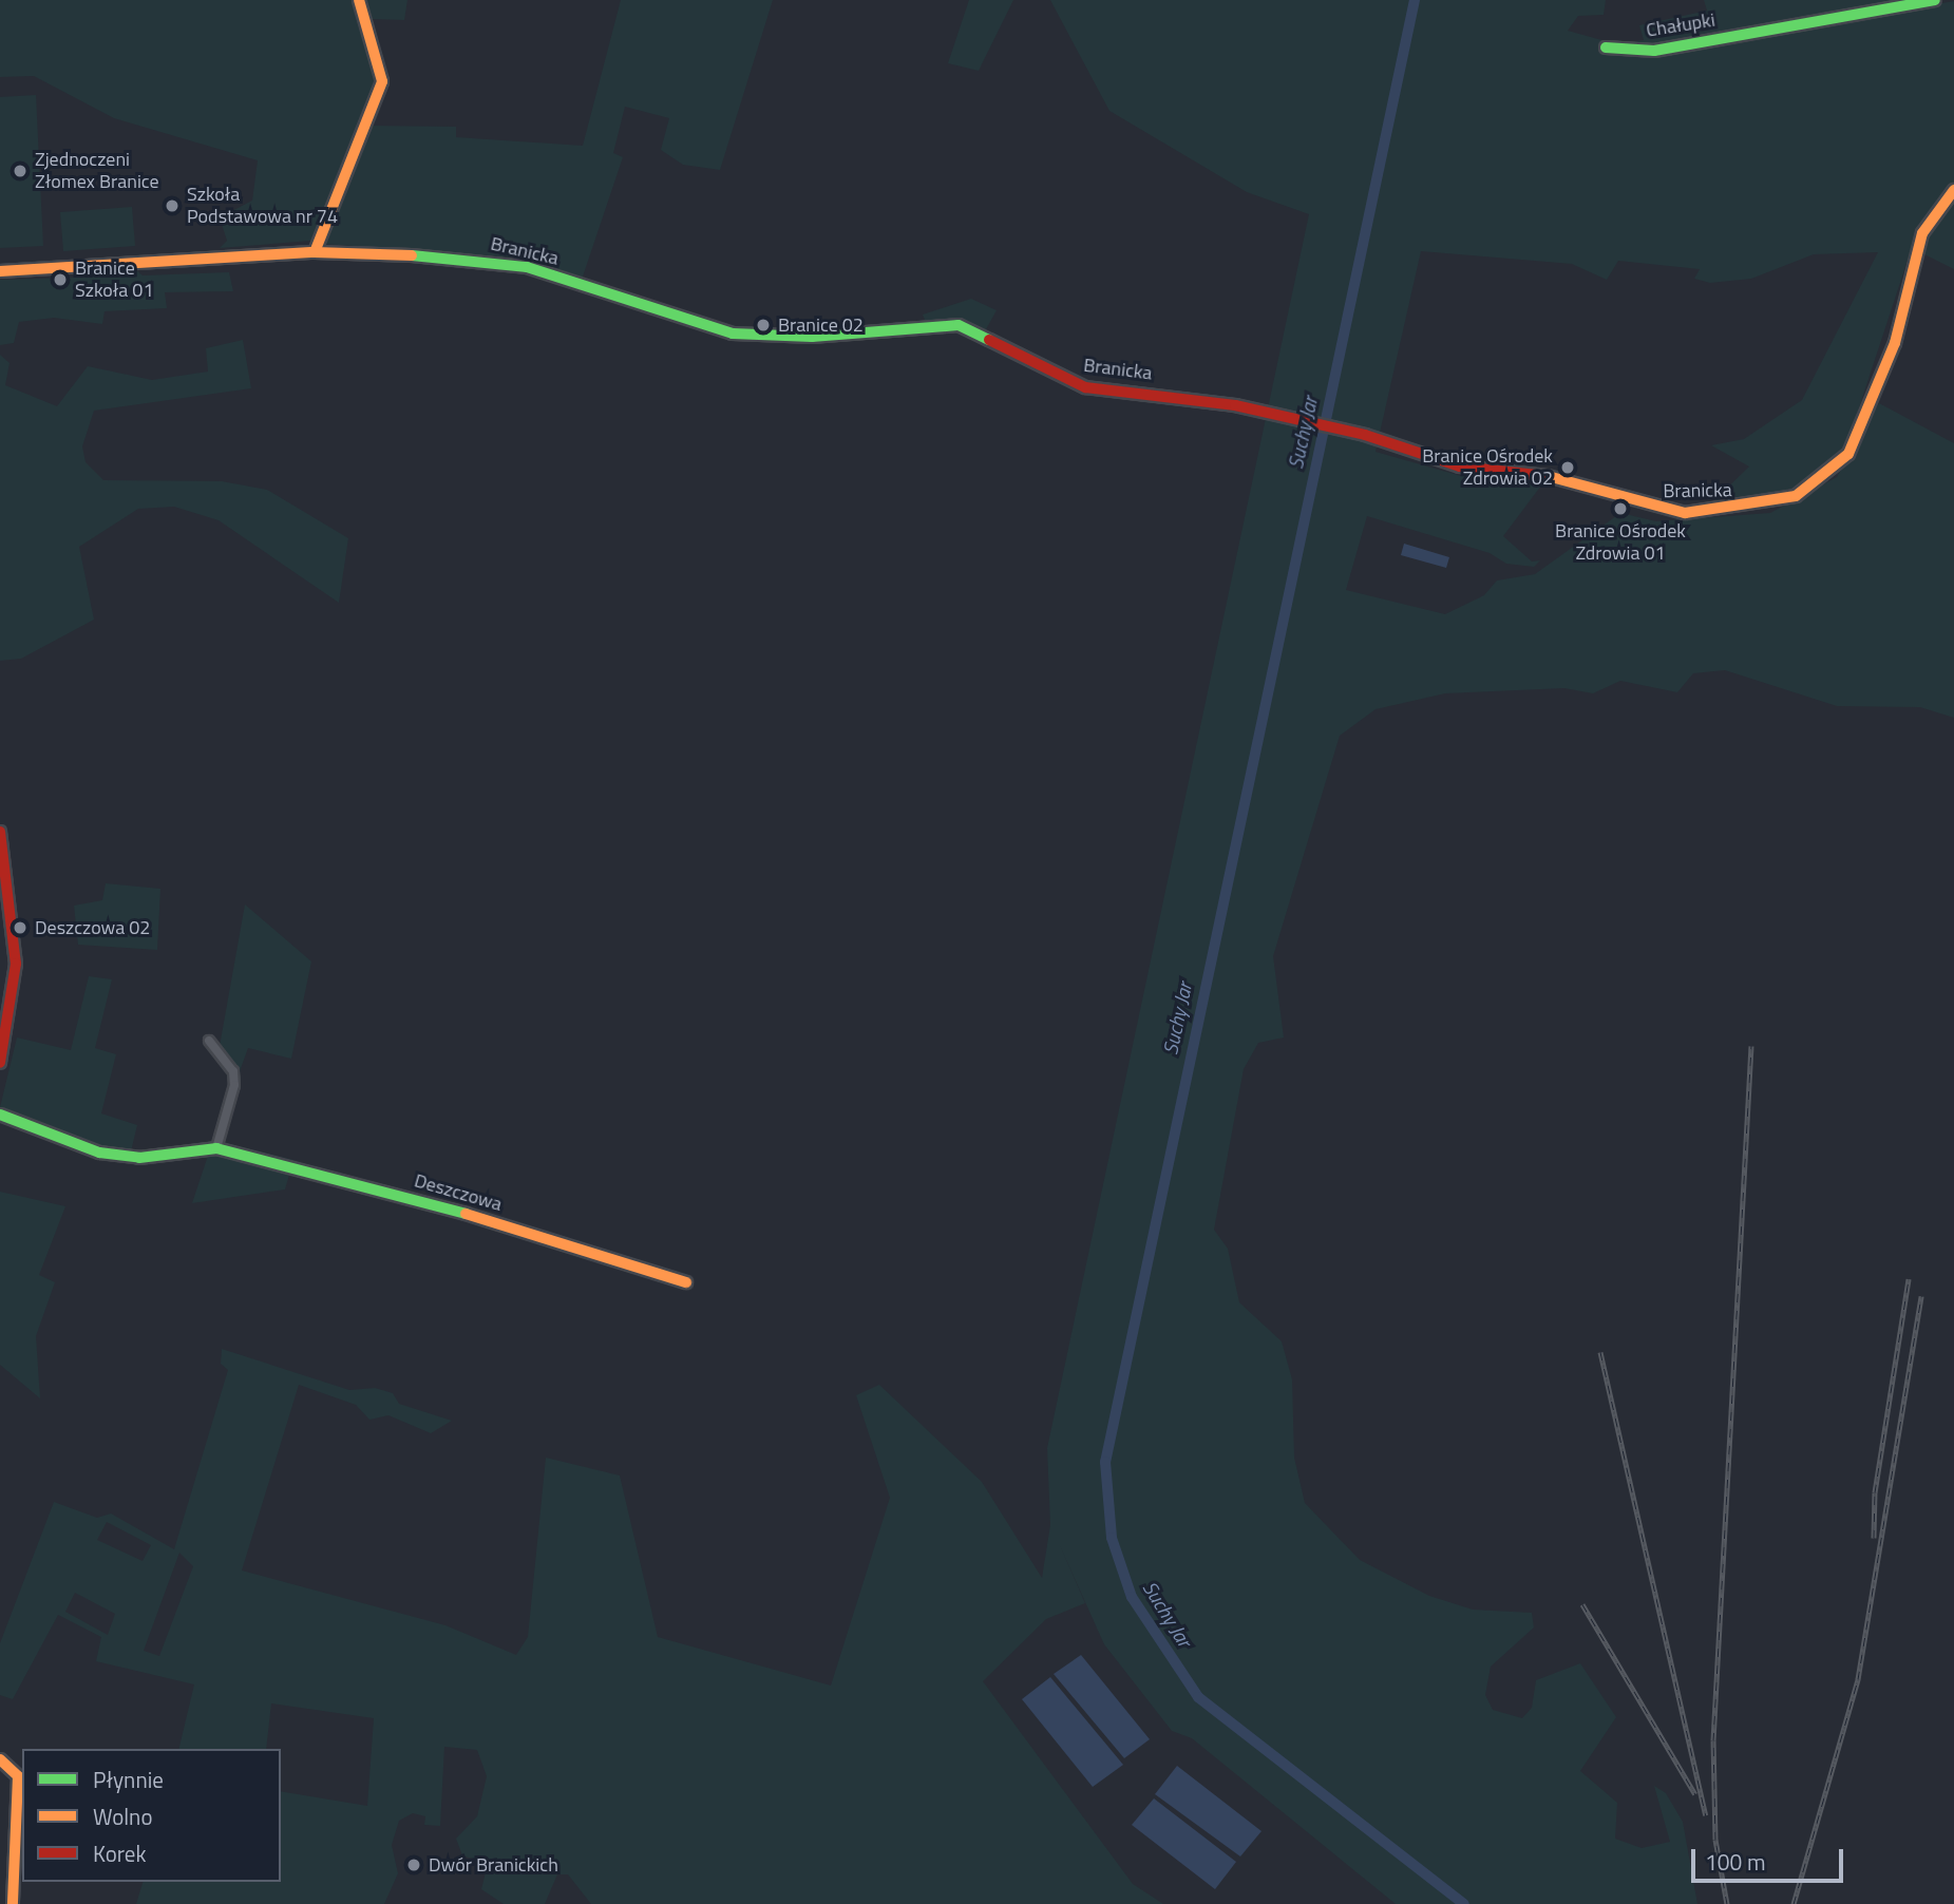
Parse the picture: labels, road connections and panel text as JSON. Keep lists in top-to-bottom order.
{
  "streets": {
    "street": ["Chałupki", "Branicka", "Deszczowa"]
  },
  "water": ["Suchy Jar"],
  "places": [
    "Zjednoczeni Złomex Branice",
    "Szkoła Podstawowa nr 74",
    "Branice Szkoła 01",
    "Branice 02",
    "Branice Ośrodek Zdrowia 02",
    "Branice Ośrodek Zdrowia 01",
    "Deszczowa 02",
    "Dwór Branickich"
  ],
  "legend": ["Płynnie", "Wolno", "Korek"],
  "scale_bar": "100 m"
}
